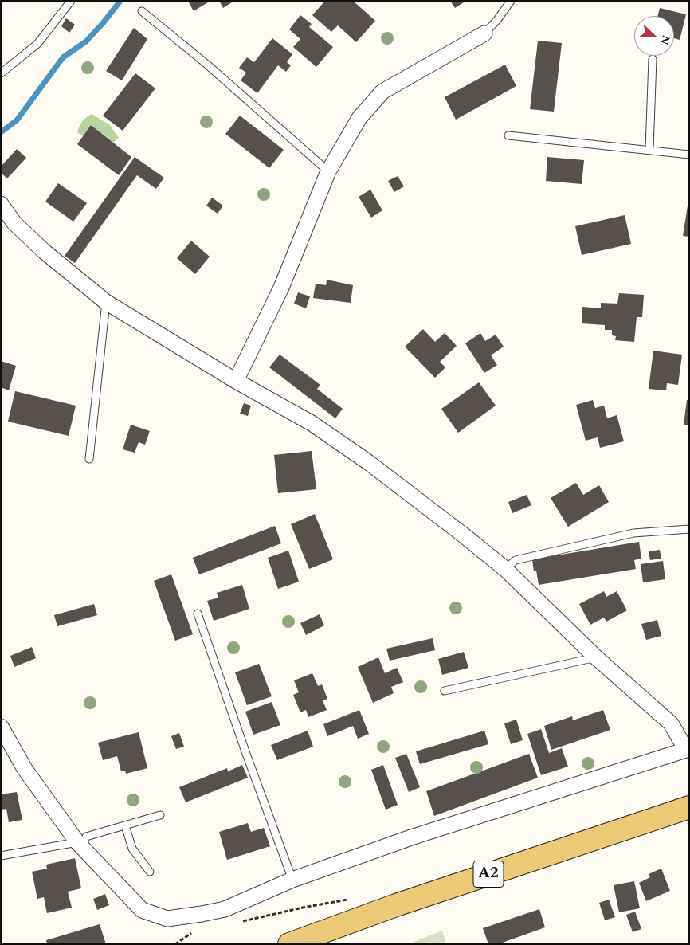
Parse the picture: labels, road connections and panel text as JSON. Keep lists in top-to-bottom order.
{
  "streets": {
    "main road": ["A2"]
  },
  "north": "right"
}
